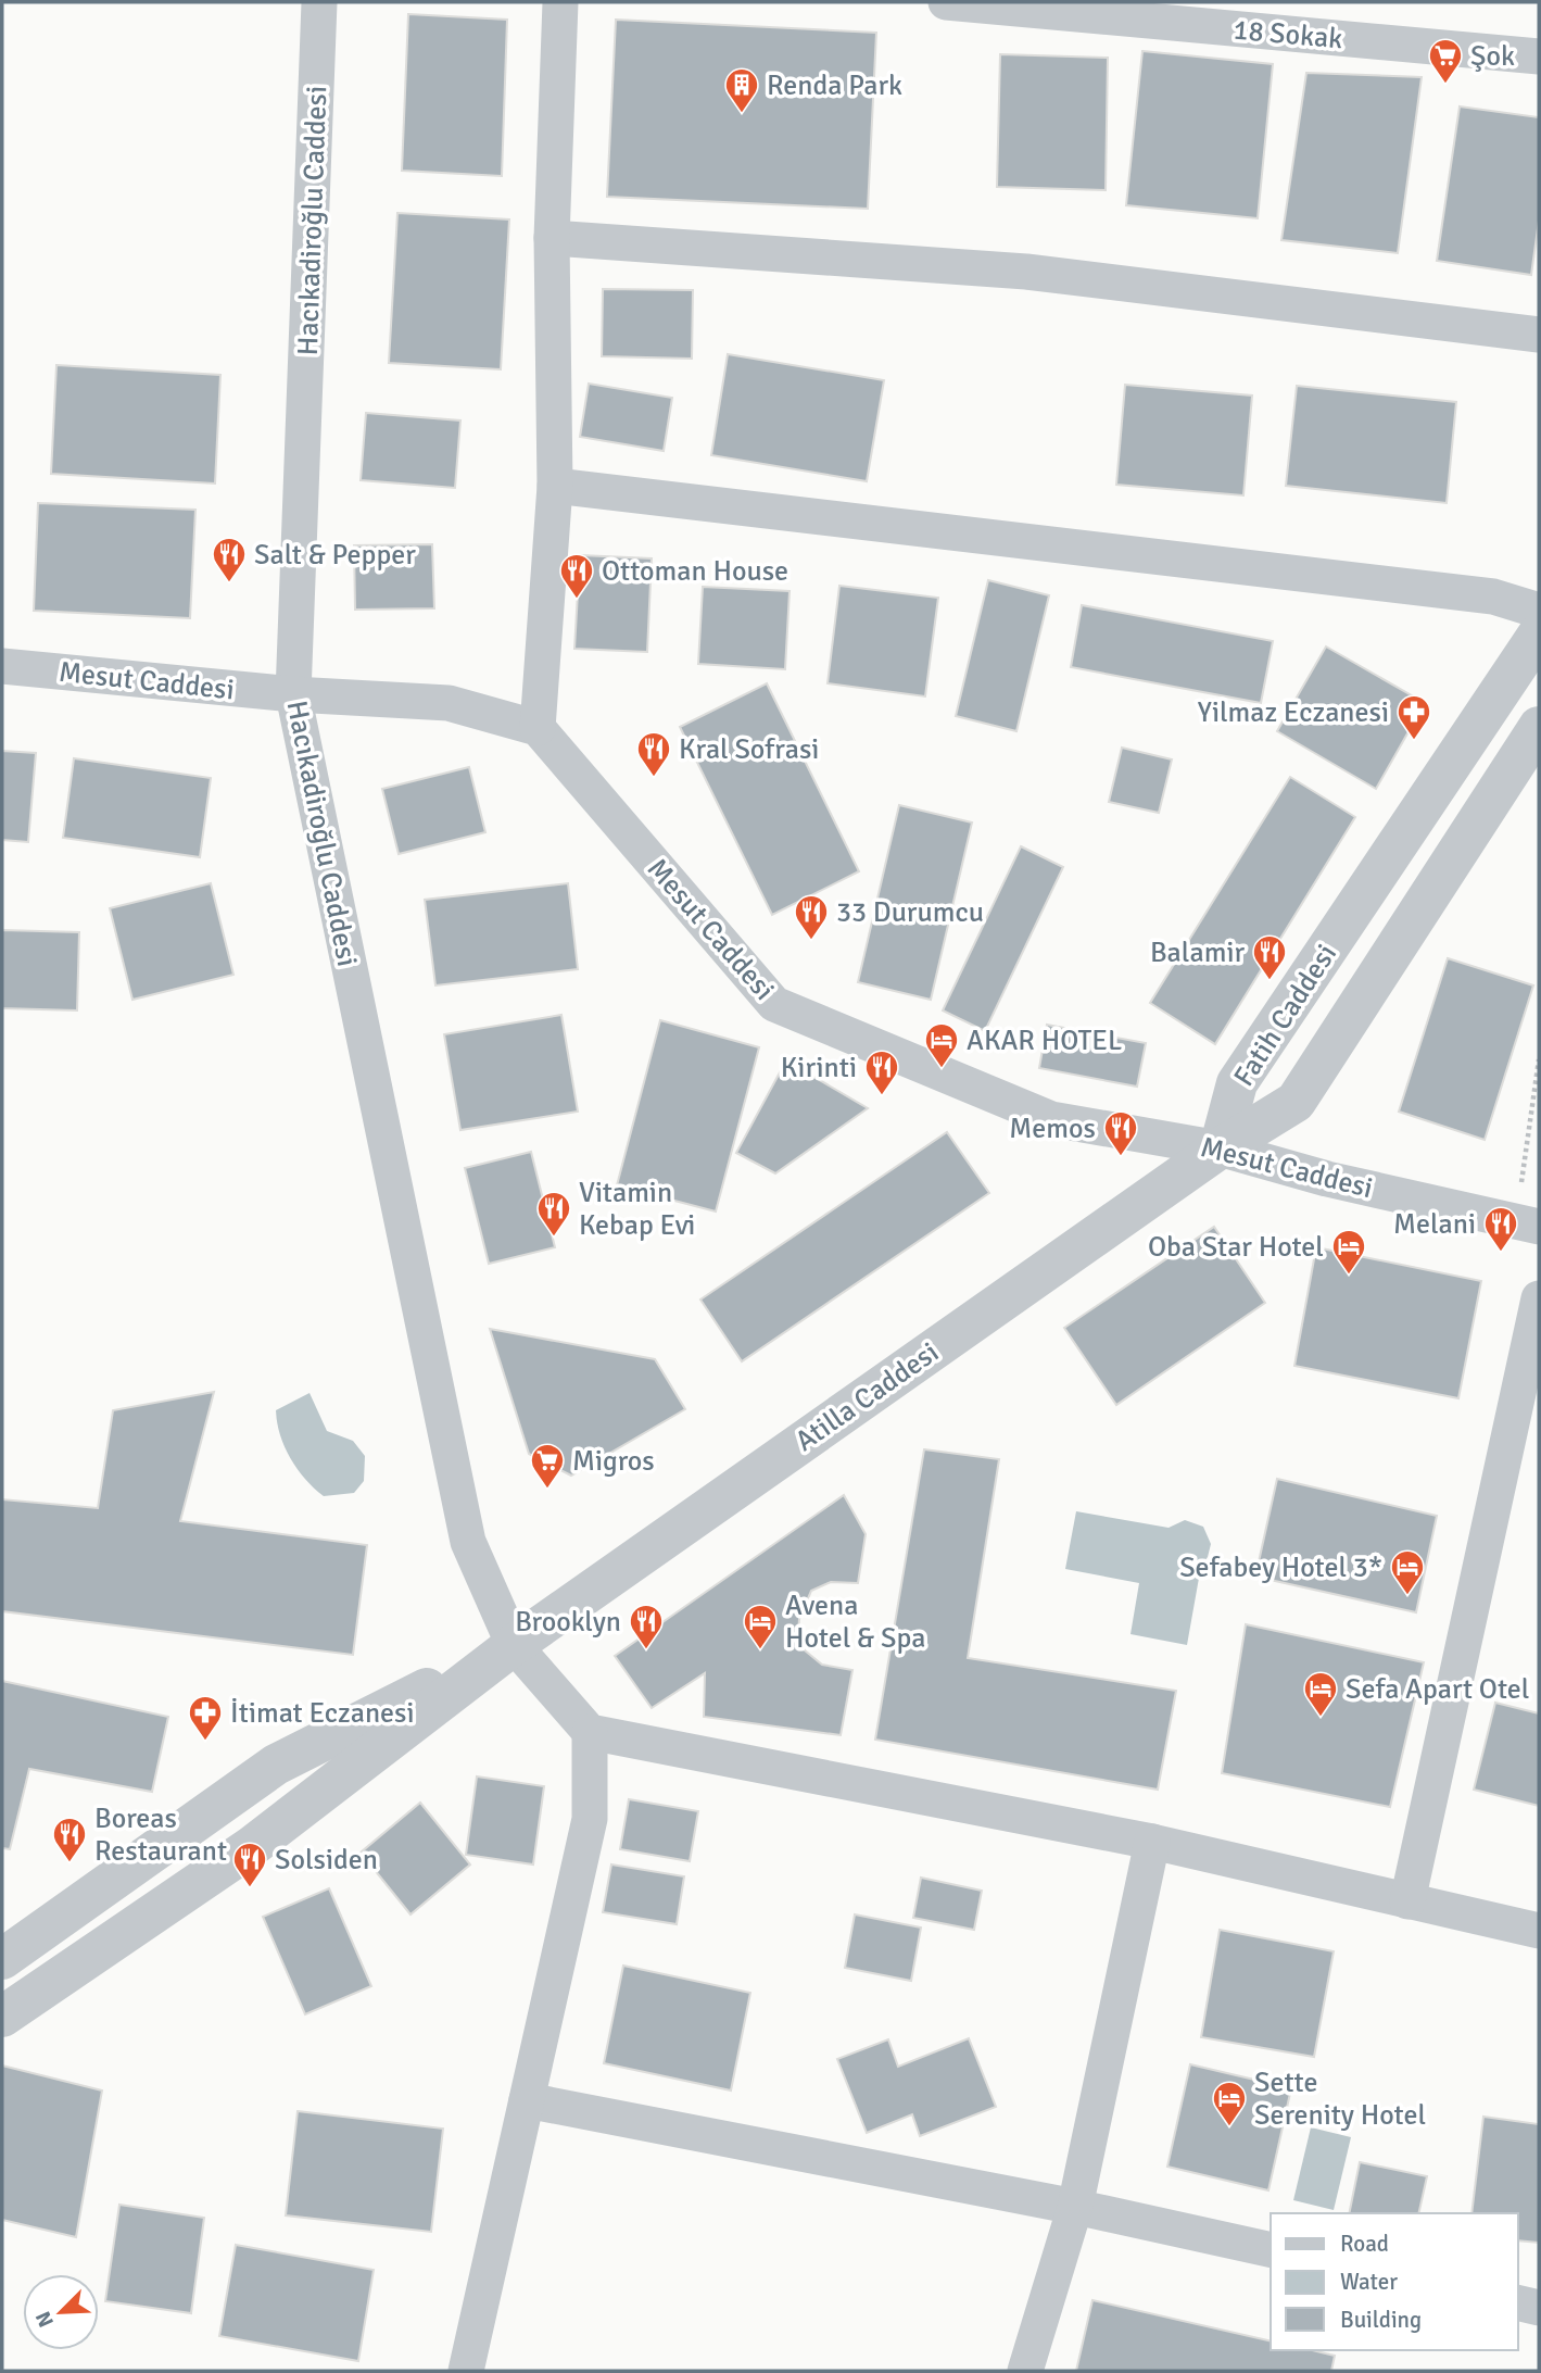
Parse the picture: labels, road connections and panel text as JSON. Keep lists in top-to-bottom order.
{
  "streets": {
    "street": [
      "18 Sokak",
      "Hacıkadiroğlu Caddesi",
      "Mesut Caddesi",
      "Fatih Caddesi",
      "Atilla Caddesi"
    ]
  },
  "crossings": [
    ["Hacıkadiroğlu Caddesi", "Mesut Caddesi"],
    ["Hacıkadiroğlu Caddesi", "Atilla Caddesi"],
    ["Mesut Caddesi", "Fatih Caddesi"],
    ["Mesut Caddesi", "Atilla Caddesi"],
    ["Fatih Caddesi", "Atilla Caddesi"]
  ],
  "places": {
    "supermarket": ["Şok", "Migros"],
    "building": ["Renda Park"],
    "restaurant": [
      "Salt & Pepper",
      "Ottoman House",
      "Kral Sofrasi",
      "33 Durumcu",
      "Balamir",
      "Kirinti",
      "Memos",
      "Vitamin Kebap Evi",
      "Melani",
      "Brooklyn",
      "Boreas Restaurant",
      "Solsiden"
    ],
    "pharmacy": ["Yilmaz Eczanesi", "İtimat Eczanesi"],
    "hotel": [
      "AKAR HOTEL",
      "Oba Star Hotel",
      "Sefabey Hotel 3*",
      "Avena Hotel & Spa",
      "Sefa Apart Otel",
      "Sette Serenity Hotel"
    ]
  },
  "legend": ["Road", "Water", "Building"],
  "north": "bottom left"
}
